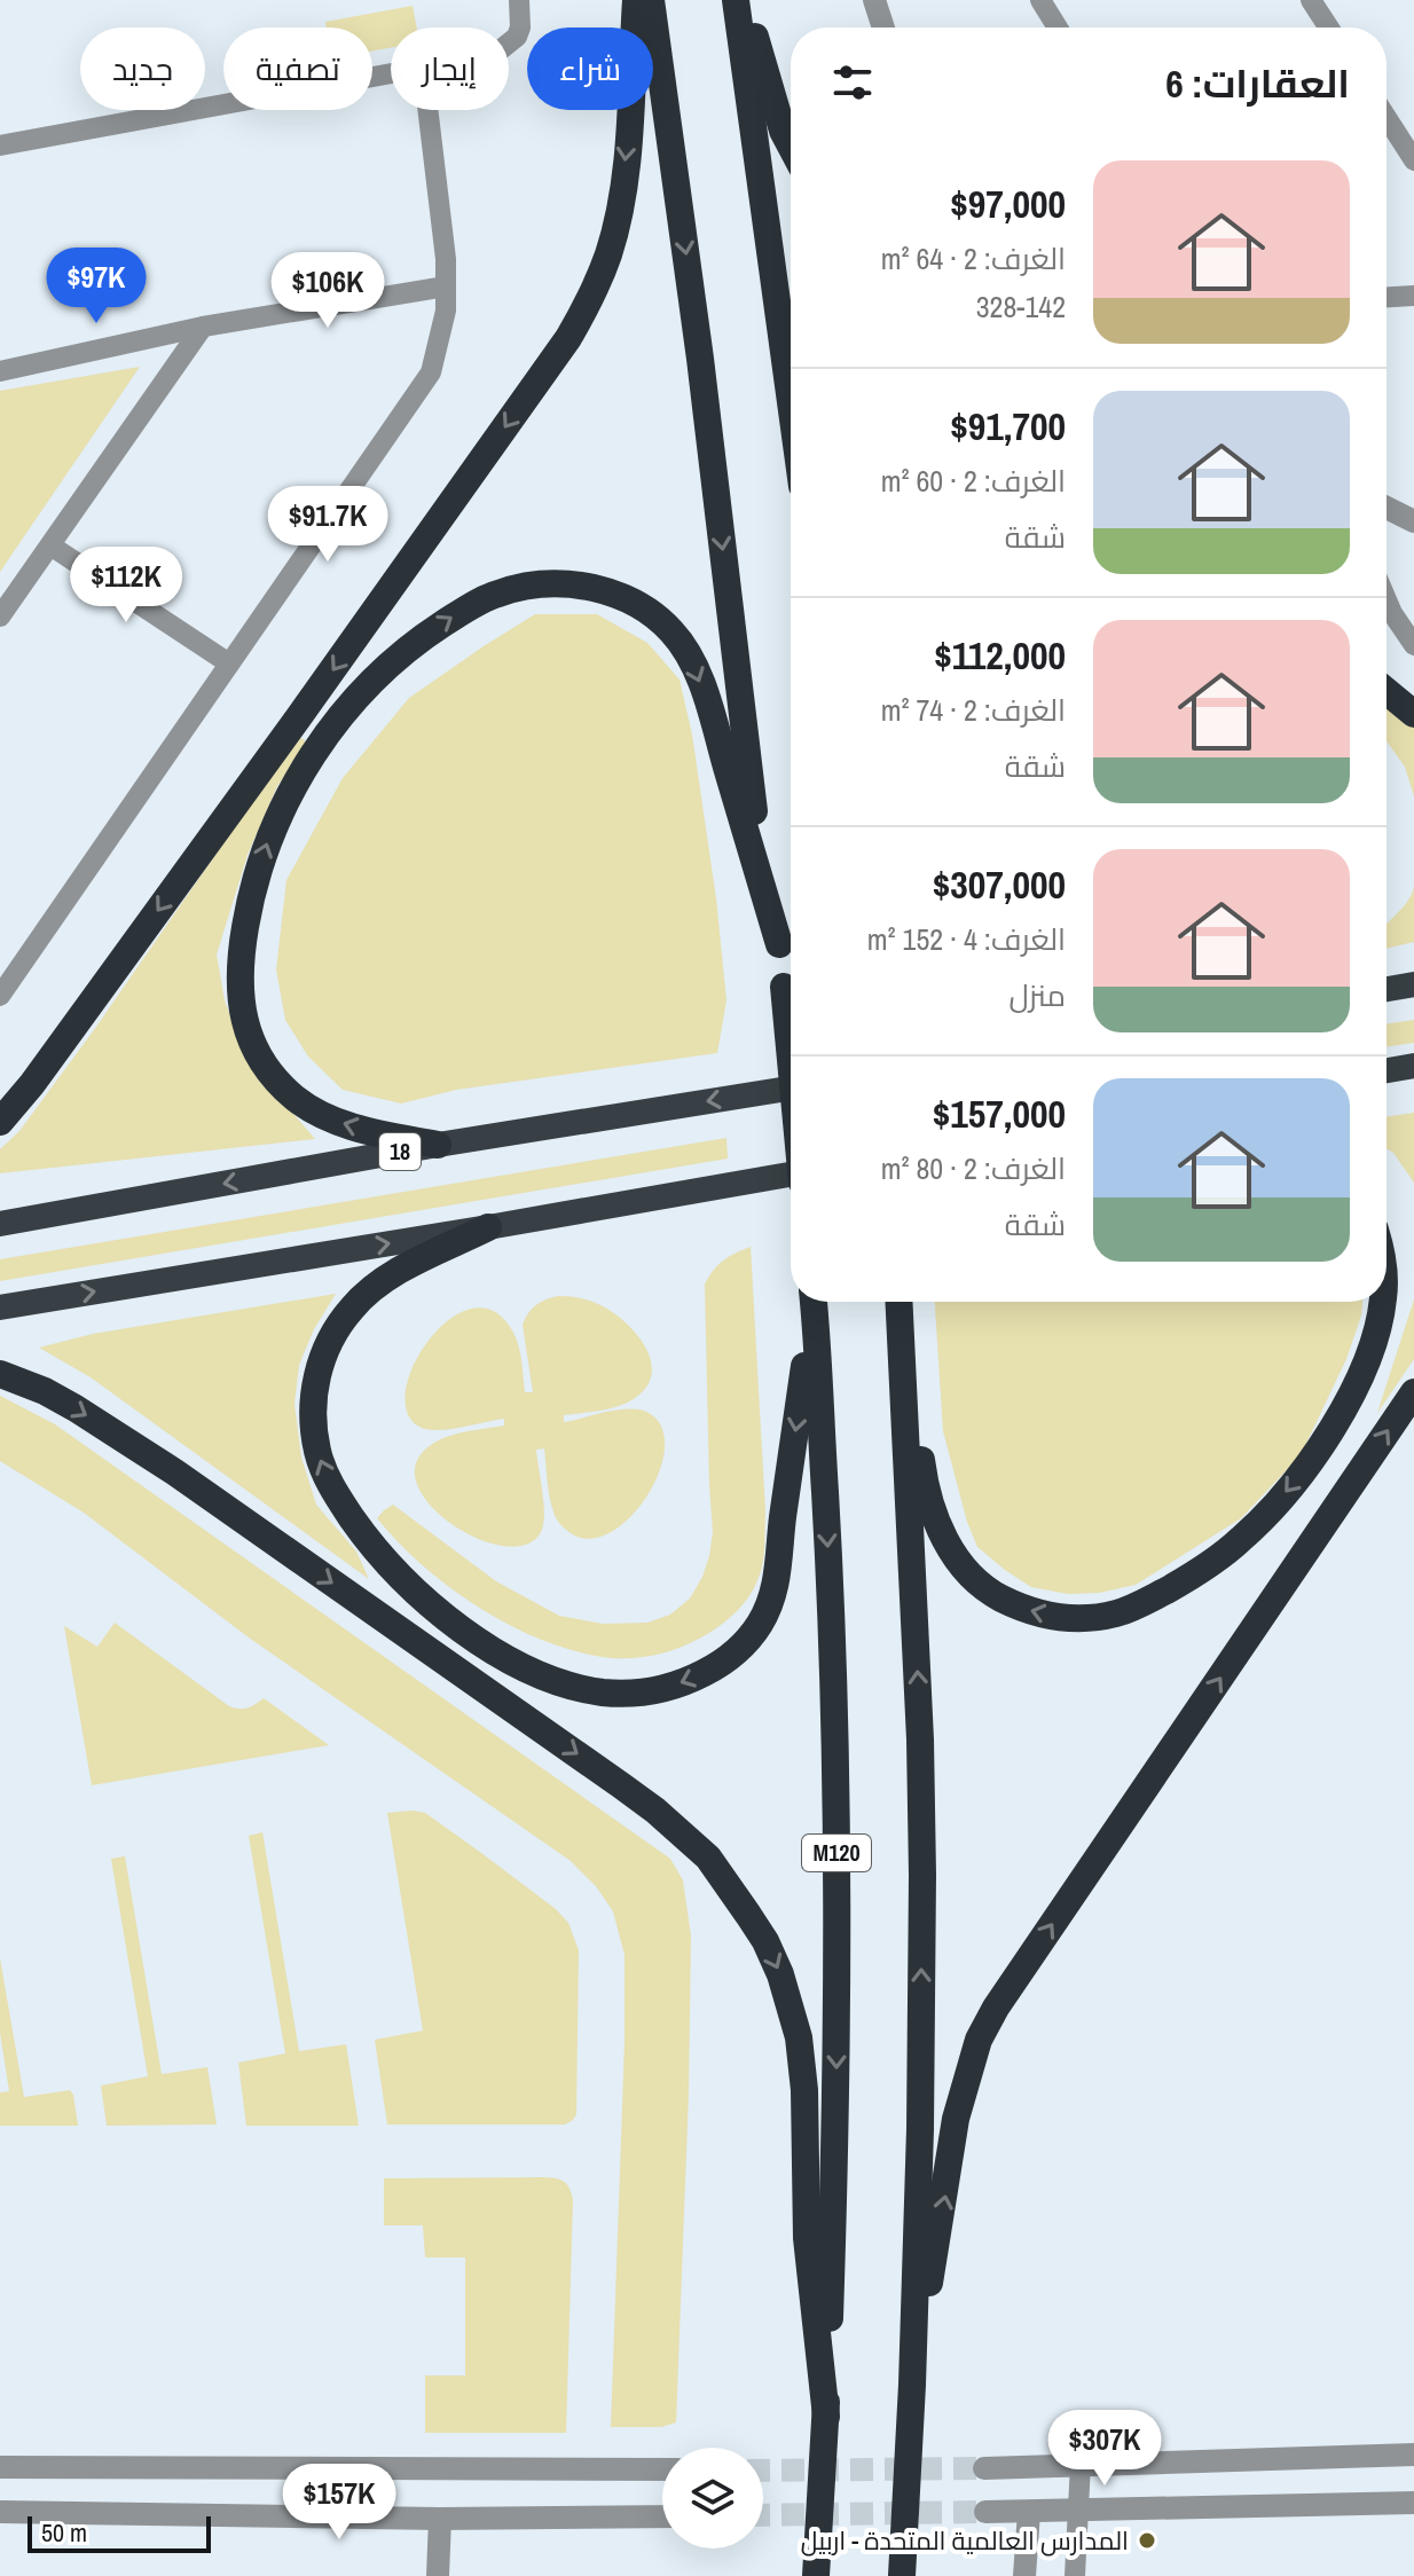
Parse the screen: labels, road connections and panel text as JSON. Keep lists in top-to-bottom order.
{
  "streets": {
    "highway": ["18", "M120"]
  },
  "places": ["المدارس العالمية المتحدة - اربيل"],
  "scale_bar": "50 m",
  "page": {
    "chip": [
      "شراء",
      "إيجار",
      "تصفية",
      "جديد"
    ],
    "heading": "العقارات: 6",
    "list": [
      {
        "name": "$97,000",
        "note": "الغرف: 2 · 64 m² · 328-142"
      },
      {
        "name": "$91,700",
        "note": "الغرف: 2 · 60 m² · شقة"
      },
      {
        "name": "$112,000",
        "note": "الغرف: 2 · 74 m² · شقة"
      },
      {
        "name": "$307,000",
        "note": "الغرف: 4 · 152 m² · منزل"
      },
      {
        "name": "$157,000",
        "note": "الغرف: 2 · 80 m² · شقة"
      }
    ],
    "price": [
      "$97K",
      "$106K",
      "$91.7K",
      "$112K",
      "$307K",
      "$157K"
    ],
    "scale": "50 m"
  }
}
